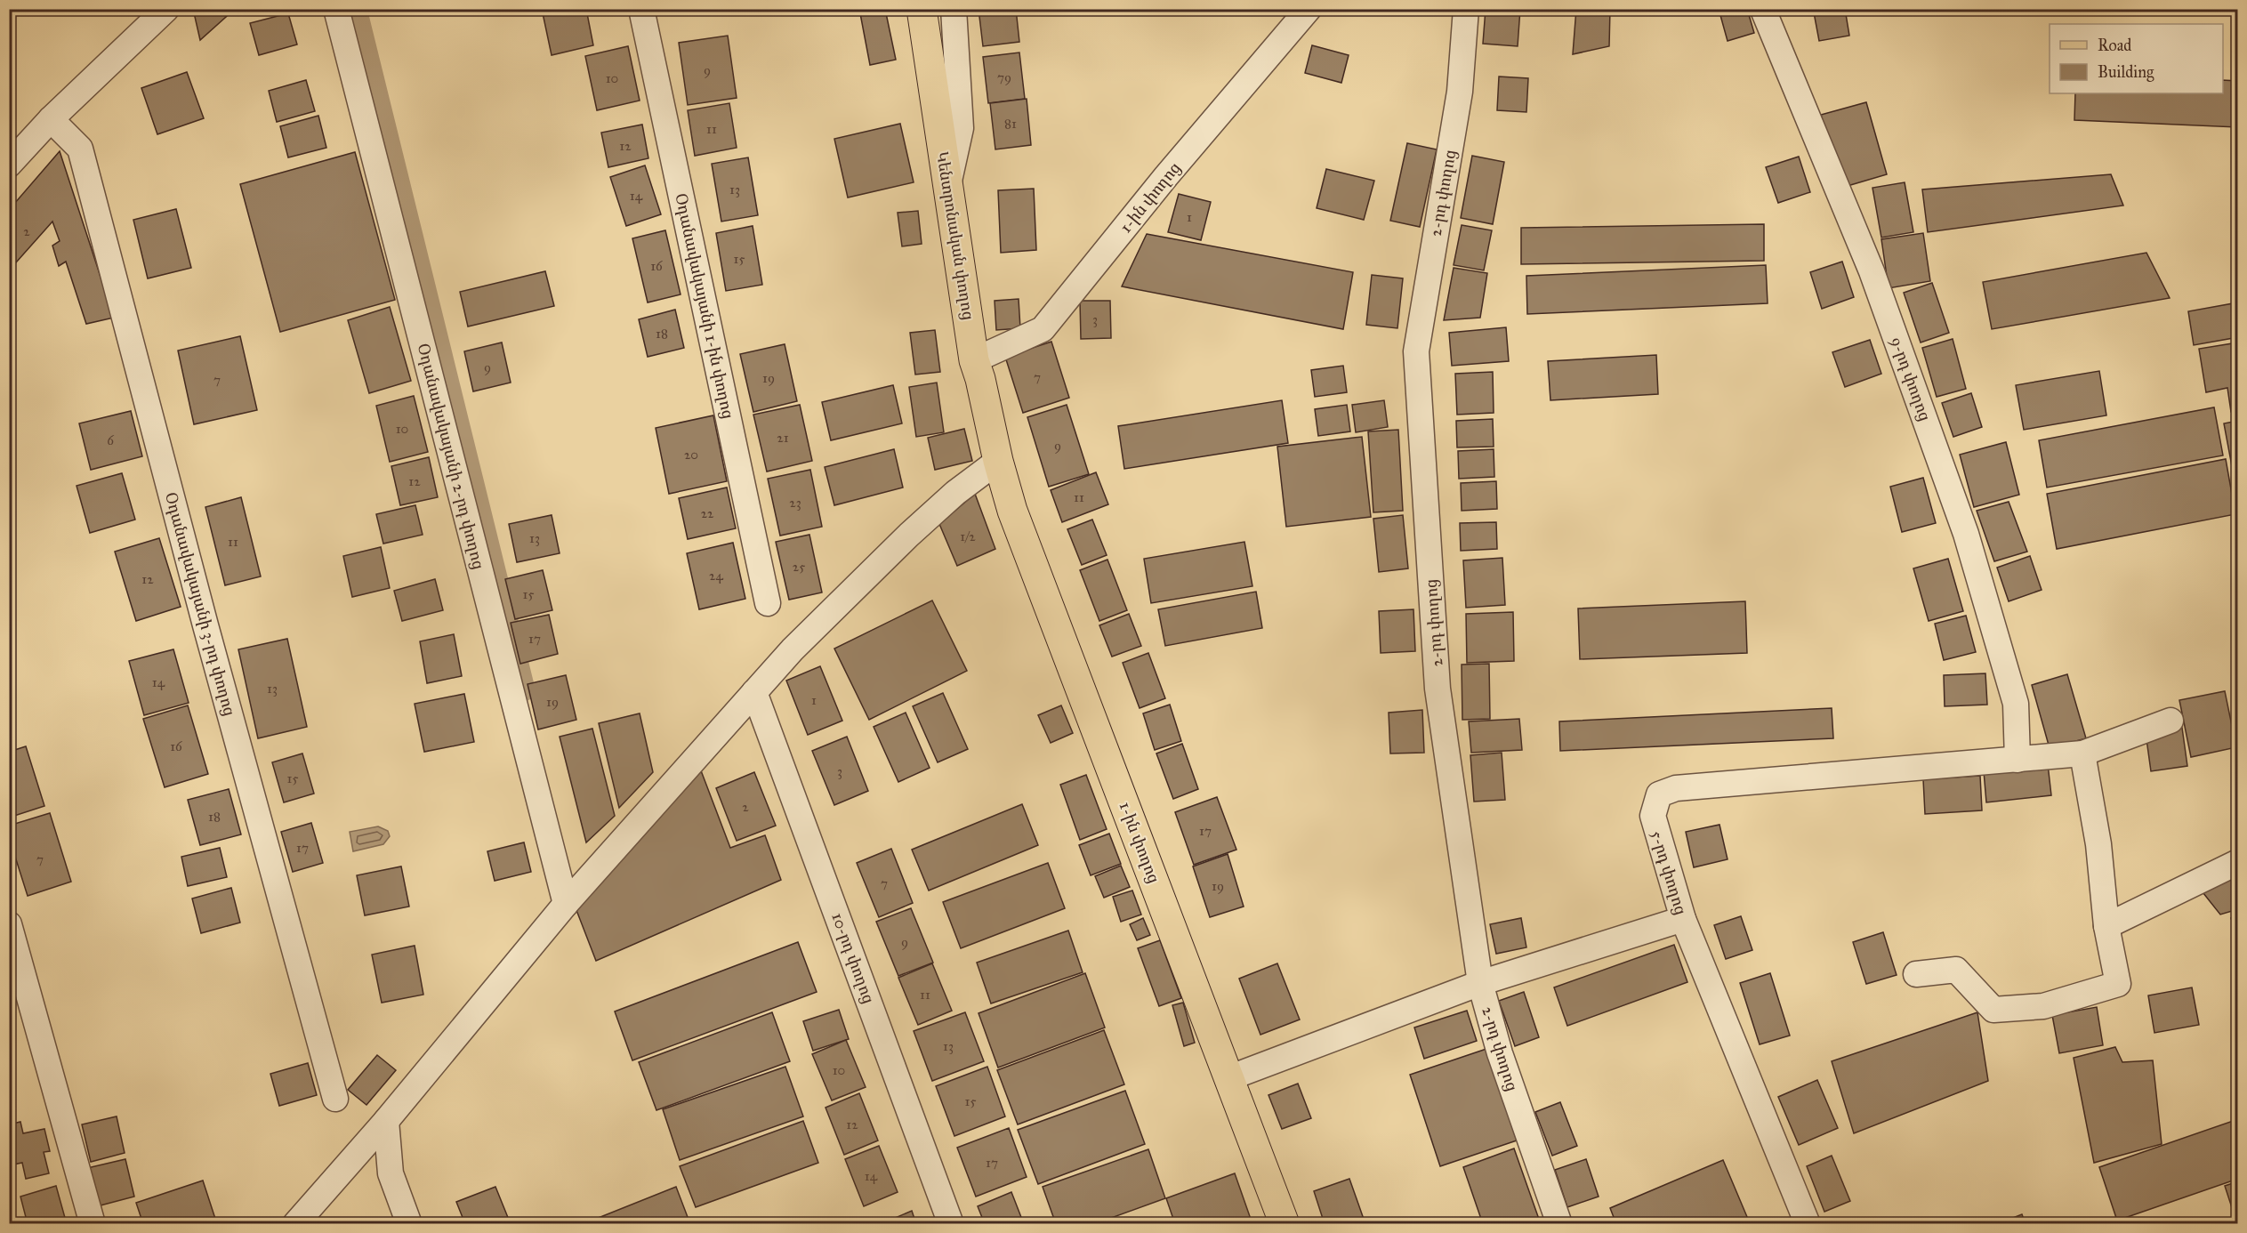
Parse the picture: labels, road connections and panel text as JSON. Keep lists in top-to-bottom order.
{
  "streets": {
    "main road": ["1-ին փողոց", "Կենտրոնական փողոց"],
    "street": [
      "2-րդ փողոց",
      "Օդանավակայանի 1-ին փողոց",
      "9-րդ փողոց",
      "Օդանավակայանի 2-րդ փողոց",
      "Օդանավակայանի 3-րդ փողոց",
      "5-րդ փողոց",
      "10-րդ փողոց"
    ]
  },
  "crossings": [
    ["1-ին փողոց", "Կենտրոնական փողոց"],
    ["9-րդ փողոց", "5-րդ փողոց"]
  ],
  "house_numbers": [
    "9",
    "79",
    "10",
    "81",
    "11",
    "12",
    "13",
    "14",
    "1",
    "2",
    "15",
    "16",
    "3",
    "18",
    "9",
    "7",
    "19",
    "7",
    "10",
    "21",
    "6",
    "9",
    "20",
    "12",
    "11",
    "23",
    "22",
    "1/2",
    "13",
    "11",
    "25",
    "24",
    "12",
    "15",
    "17",
    "14",
    "13",
    "1",
    "19",
    "16",
    "3",
    "15",
    "2",
    "18",
    "17",
    "17",
    "7",
    "7",
    "19",
    "9",
    "11",
    "13",
    "10",
    "15",
    "12",
    "17",
    "14"
  ],
  "legend": ["Road", "Building"]
}
